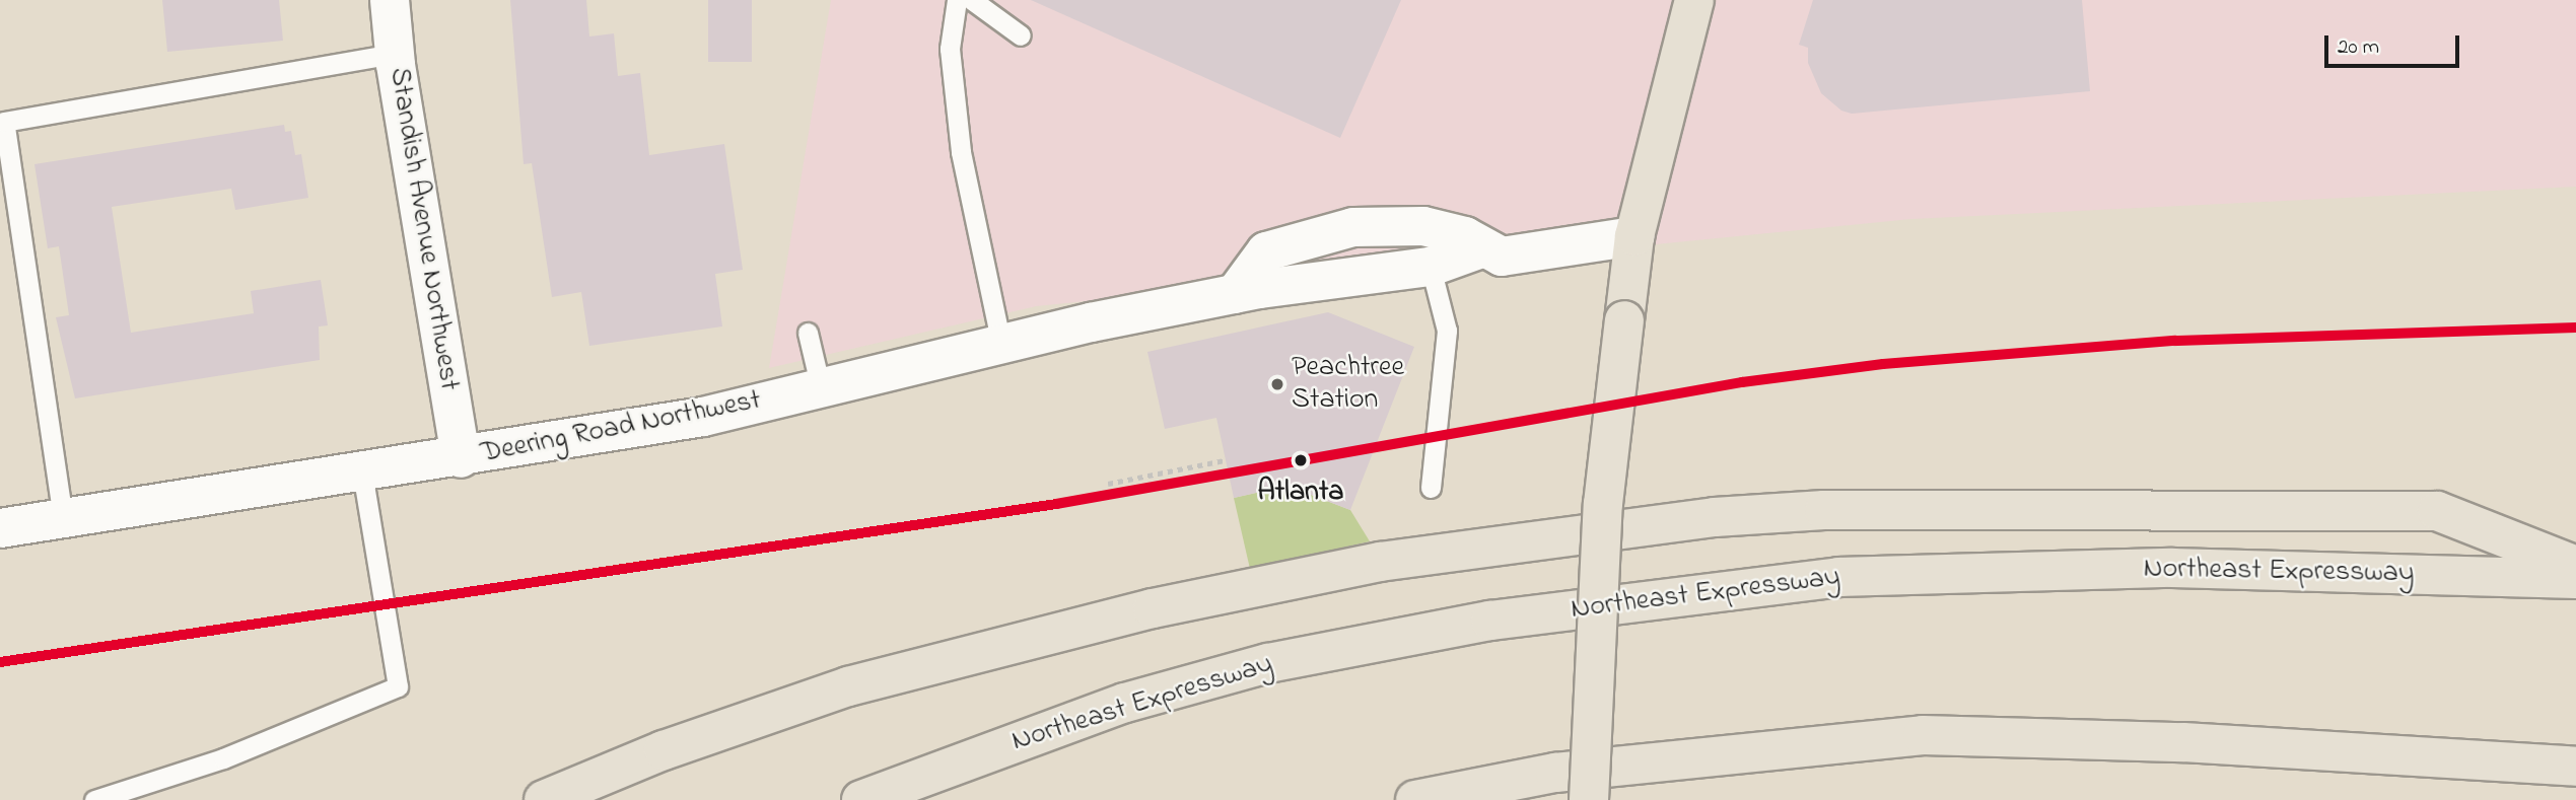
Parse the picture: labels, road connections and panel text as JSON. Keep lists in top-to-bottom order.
{
  "streets": {
    "main road": ["Northeast Expressway"],
    "street": ["Standish Avenue Northwest", "Deering Road Northwest"]
  },
  "crossings": [
    ["Standish Avenue Northwest", "Deering Road Northwest"]
  ],
  "places": ["Peachtree Station", "Atlanta"],
  "scale_bar": "20 m"
}
